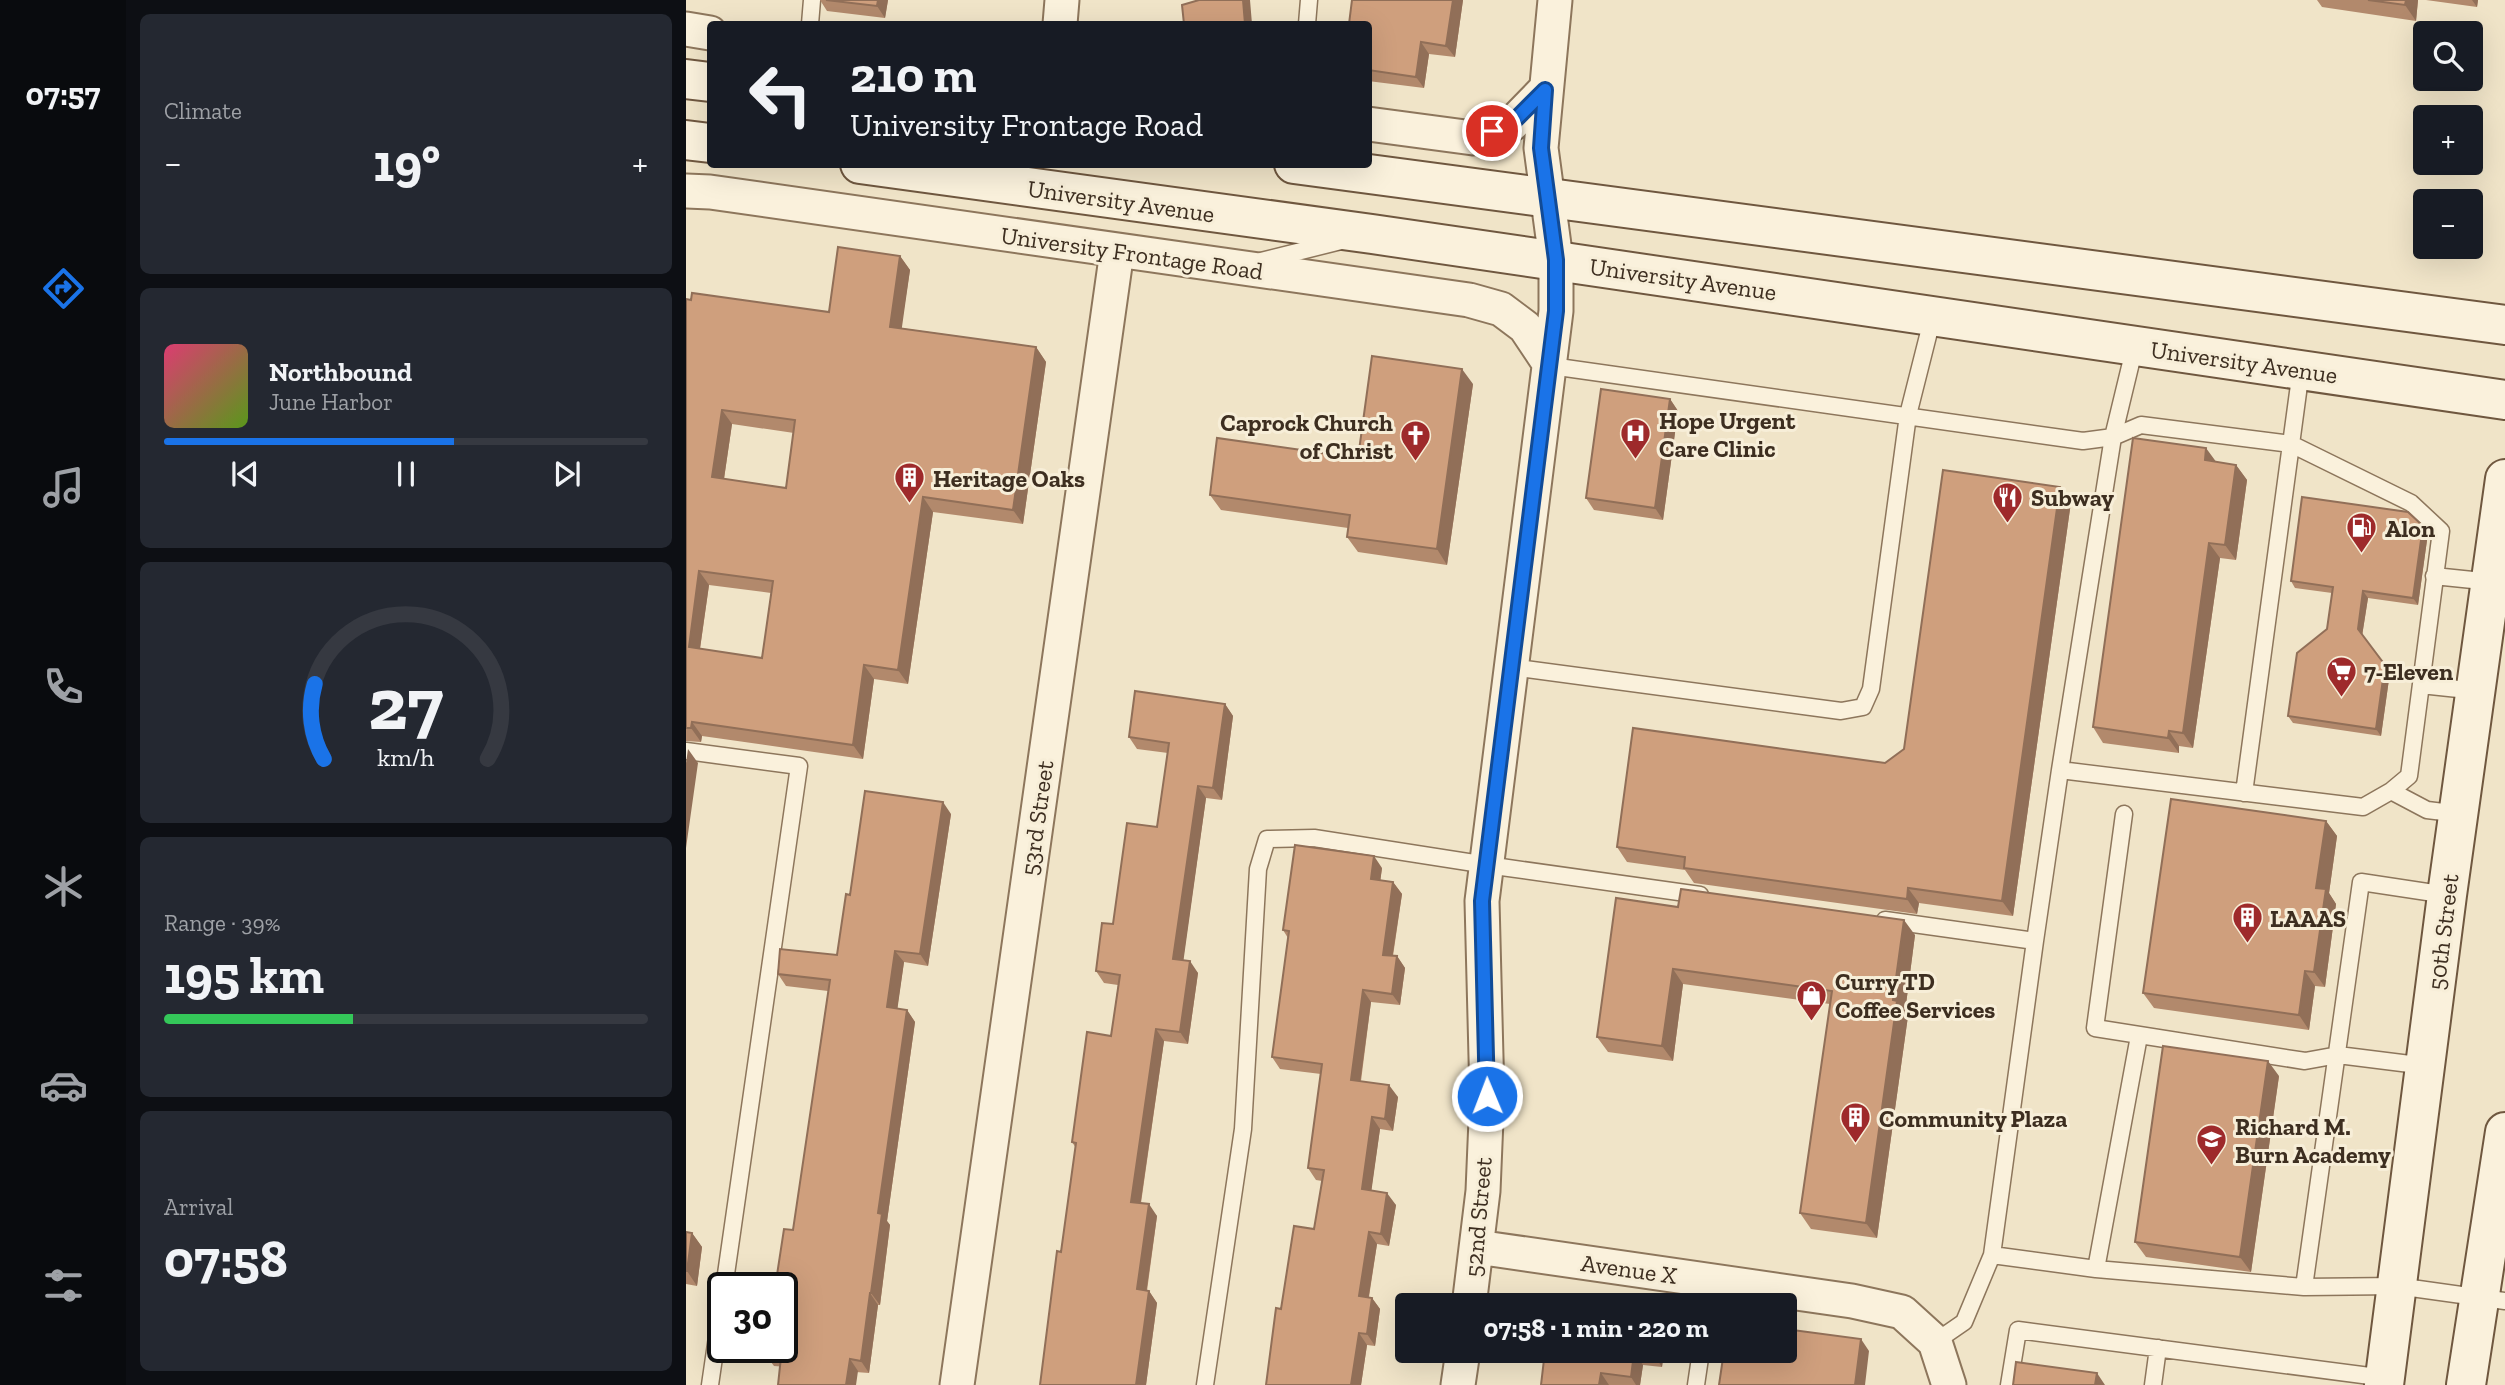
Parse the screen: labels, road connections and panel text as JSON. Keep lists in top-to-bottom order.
{
  "streets": {
    "main road": ["University Avenue", "50th Street"],
    "street": [
      "University Frontage Road",
      "53rd Street",
      "52nd Street",
      "Avenue X"
    ]
  },
  "crossings": [
    ["University Avenue", "52nd Street"],
    ["University Frontage Road", "53rd Street"],
    ["University Frontage Road", "52nd Street"],
    ["52nd Street", "Avenue X"]
  ],
  "places": {
    "hospital": ["Hope Urgent Care Clinic"],
    "church": ["Caprock Church of Christ"],
    "building": ["Heritage Oaks", "LAAAS", "Community Plaza"],
    "restaurant": ["Subway"],
    "fuel station": ["Alon"],
    "supermarket": ["7-Eleven"],
    "shop": ["Curry TD Coffee Services"],
    "school or university": ["Richard M. Burn Academy"]
  },
  "page": {
    "tabs": "07:57",
    "tile": [
      "Climate",
      ["Range · 39%", "195 km"],
      ["Arrival", "07:58"]
    ],
    "map_buttons": ["+", "−"],
    "turn": ["210 m", "University Frontage Road"],
    "heat": ["−", "19°", "+"],
    "song": ["Northbound", "June Harbor"],
    "limit": "30",
    "trip": "07:58 · 1 min · 220 m",
    "gauge": ["27", "km/h"]
  }
}
